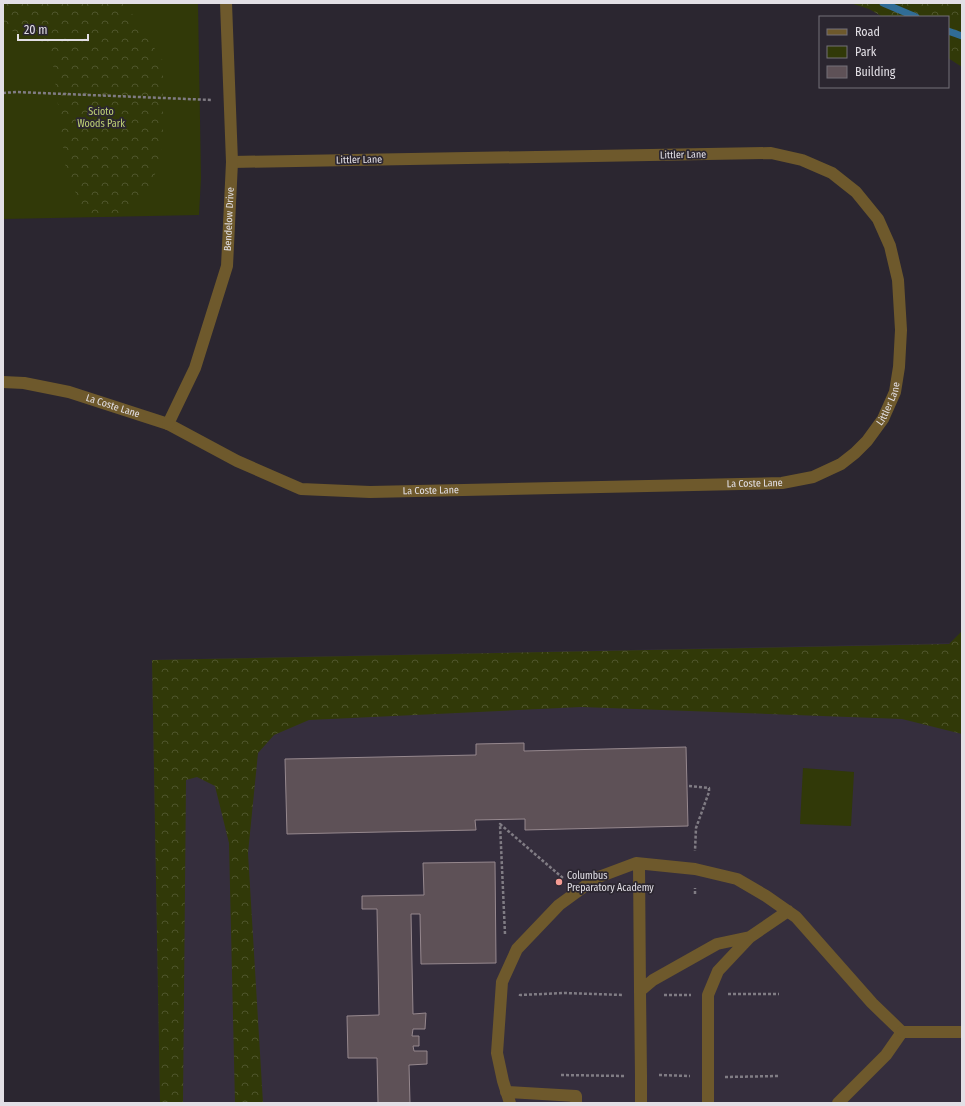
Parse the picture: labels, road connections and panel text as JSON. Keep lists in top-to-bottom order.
{
  "streets": {
    "street": ["Littler Lane", "Bendelow Drive", "La Coste Lane"]
  },
  "crossings": [
    ["Littler Lane", "Bendelow Drive"],
    ["Littler Lane", "La Coste Lane"],
    ["Bendelow Drive", "La Coste Lane"]
  ],
  "parks": ["Scioto Woods Park"],
  "places": ["Columbus Preparatory Academy"],
  "legend": ["Road", "Park", "Building"],
  "scale_bar": "20 m"
}
